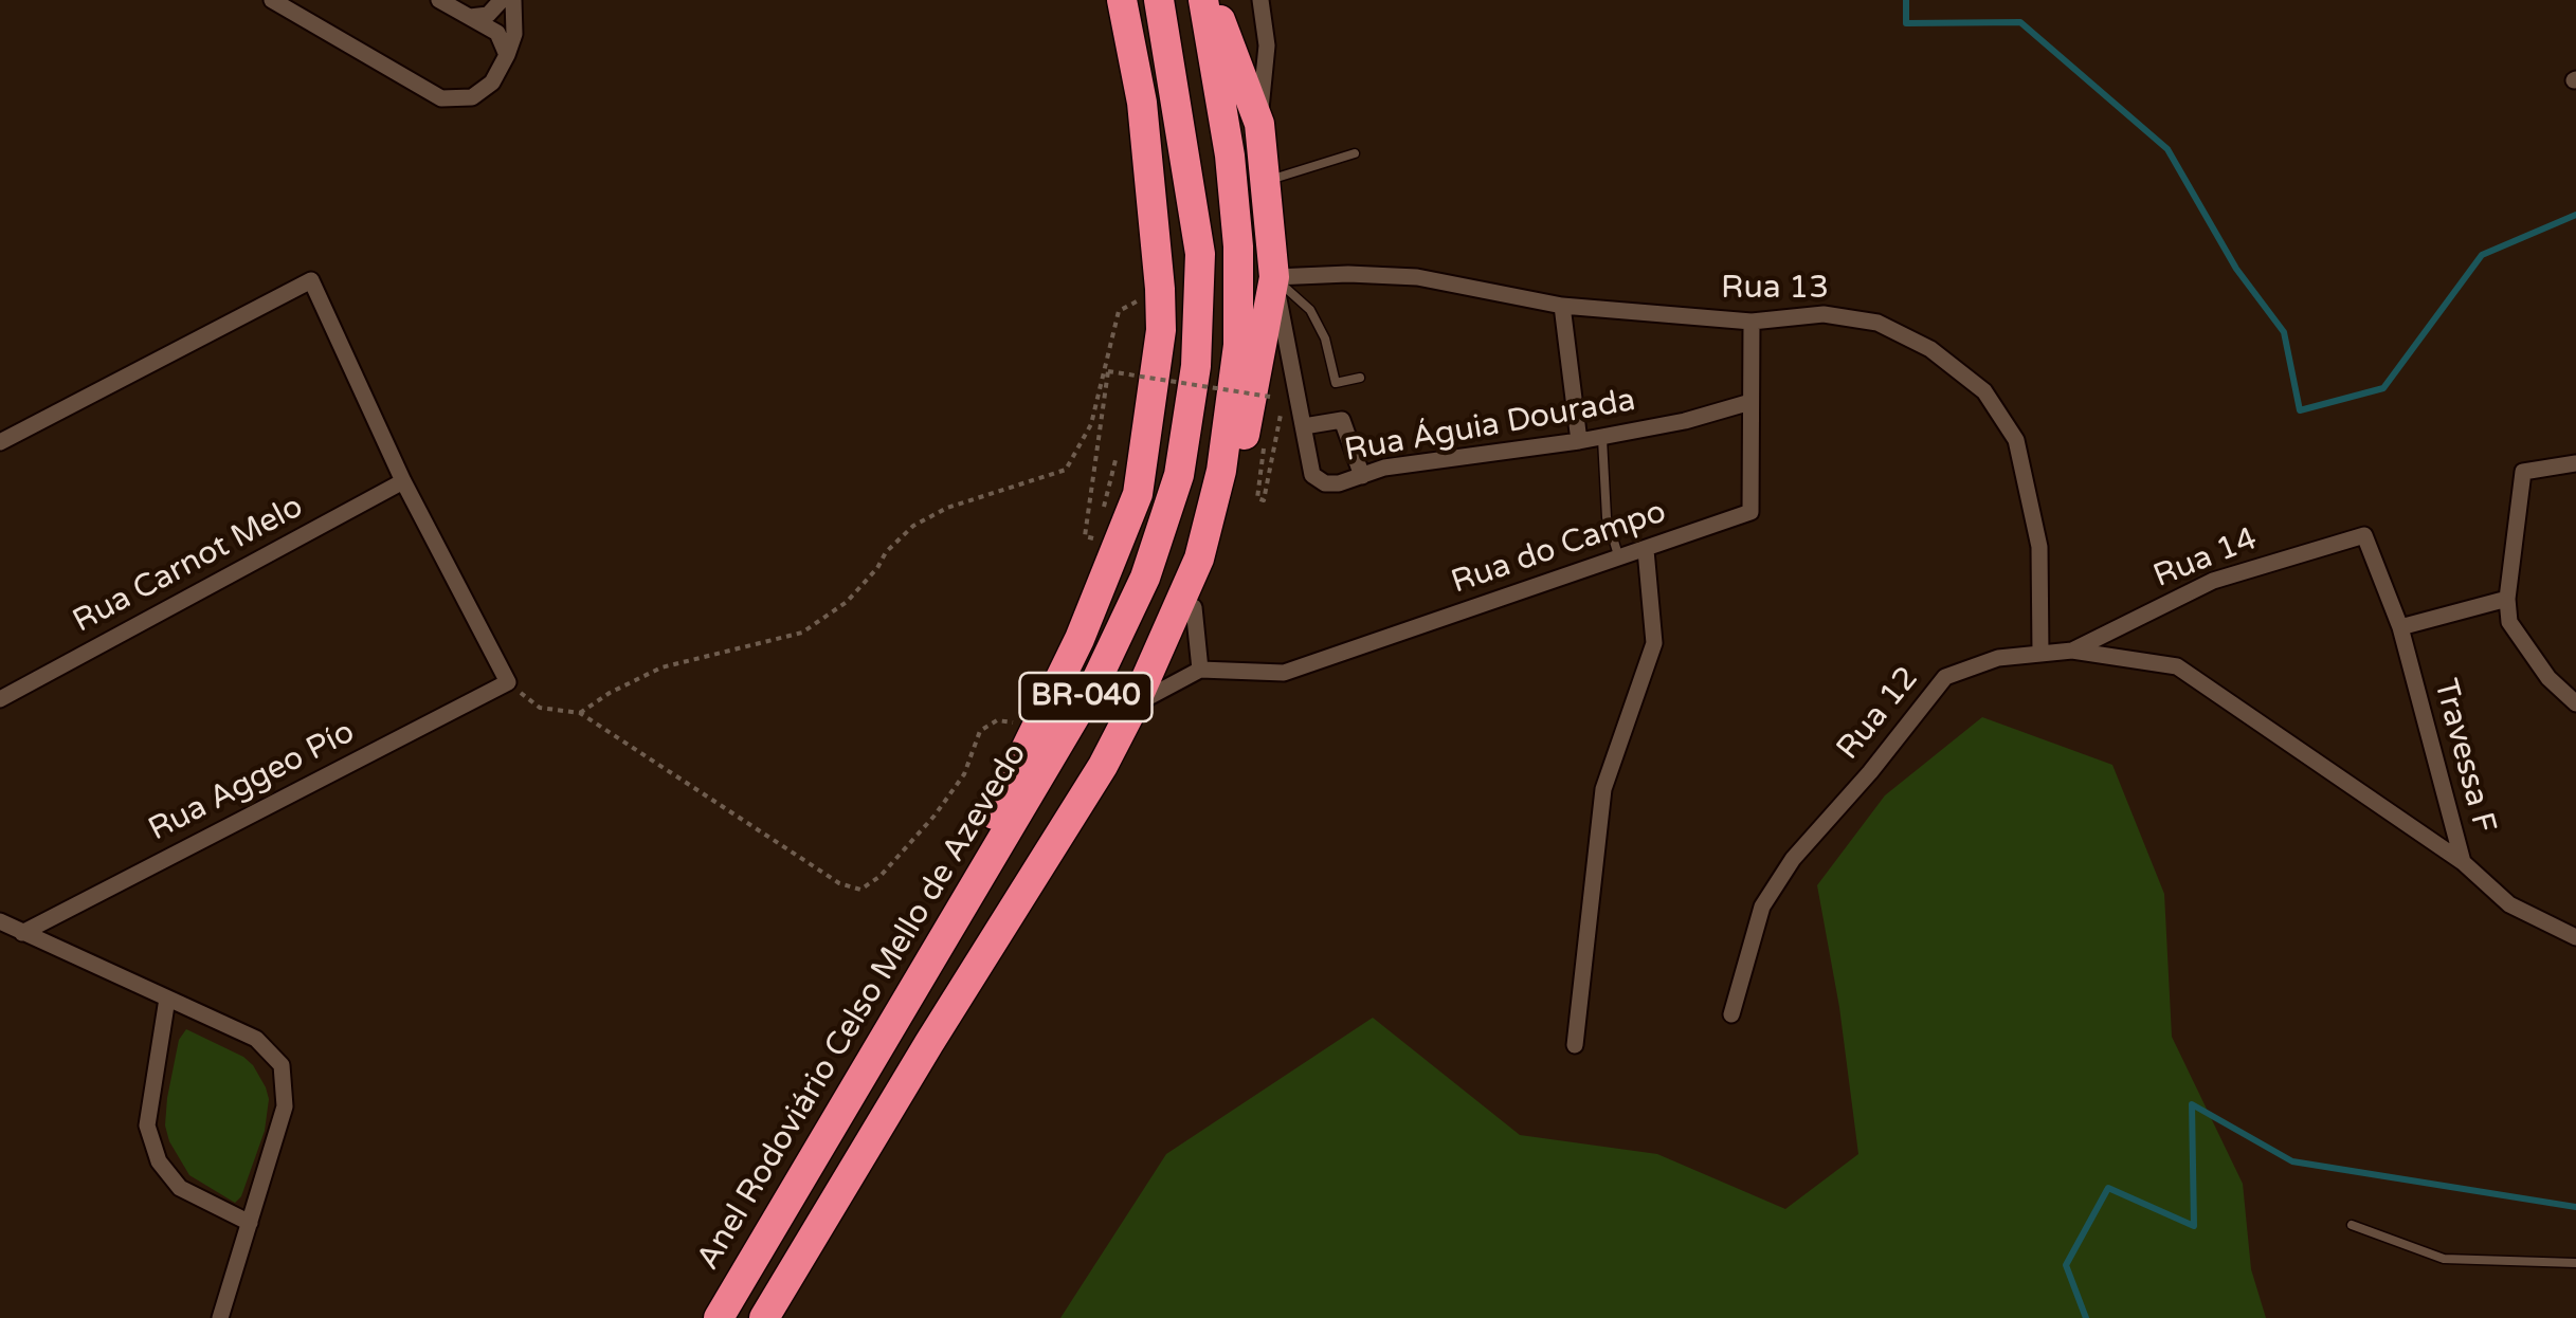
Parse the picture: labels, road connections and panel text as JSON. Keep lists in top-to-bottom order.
{
  "streets": {
    "highway": ["BR-040", "Anel Rodoviário Celso Mello de Azevedo"],
    "street": [
      "Rua 13",
      "Rua Águia Dourada",
      "Rua do Campo",
      "Rua 14",
      "Rua Carnot Melo",
      "Rua 12",
      "Travessa F",
      "Rua Aggeo Pío"
    ]
  },
  "crossings": [
    ["Rua 13", "Rua Águia Dourada"],
    ["Rua 13", "Rua do Campo"],
    ["Rua 13", "Rua 12"],
    ["Rua Águia Dourada", "Rua do Campo"],
    ["Rua 14", "Rua 12"],
    ["Rua 14", "Travessa F"],
    ["Rua 12", "Travessa F"]
  ]
}
